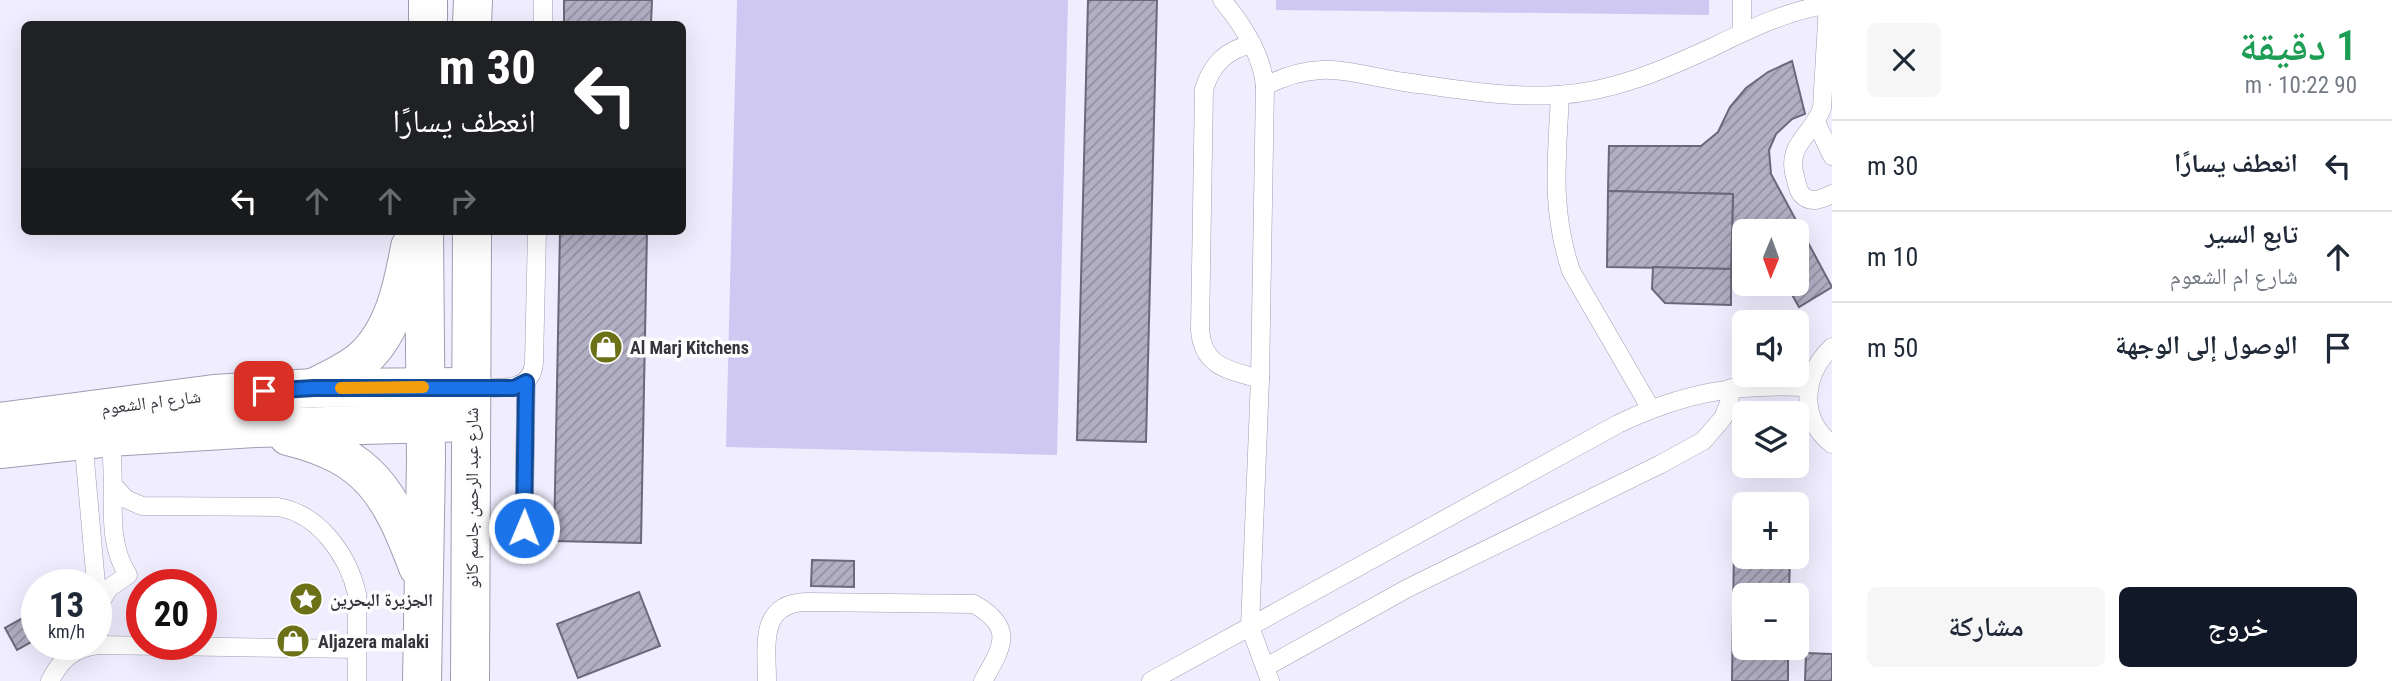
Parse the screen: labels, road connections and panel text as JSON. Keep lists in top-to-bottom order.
{
  "streets": {
    "main road": ["شارع ام الشعوم", "شارع عبد الرحمن جاسم كانو"]
  },
  "crossings": [
    ["شارع ام الشعوم", "شارع عبد الرحمن جاسم كانو"]
  ],
  "places": {
    "shop": ["Al Marj Kitchens", "Aljazera malaki"],
    "place": ["الجزيرة البحرين"]
  },
  "north": "bottom",
  "page": {
    "heading": ["1 دقيقة", "90 m · 10:22"],
    "turn": ["30 m", "انعطف يسارًا"],
    "list": [
      {
        "name": "انعطف يسارًا",
        "value": "30 m"
      },
      {
        "name": "تابع السير",
        "note": "شارع ام الشعوم",
        "value": "10 m"
      },
      {
        "name": "الوصول إلى الوجهة",
        "value": "50 m"
      }
    ],
    "map_buttons": ["+", "−"],
    "speed": "13 km/h",
    "limit": "20",
    "buttons": ["خروج", "مشاركة"]
  }
}
